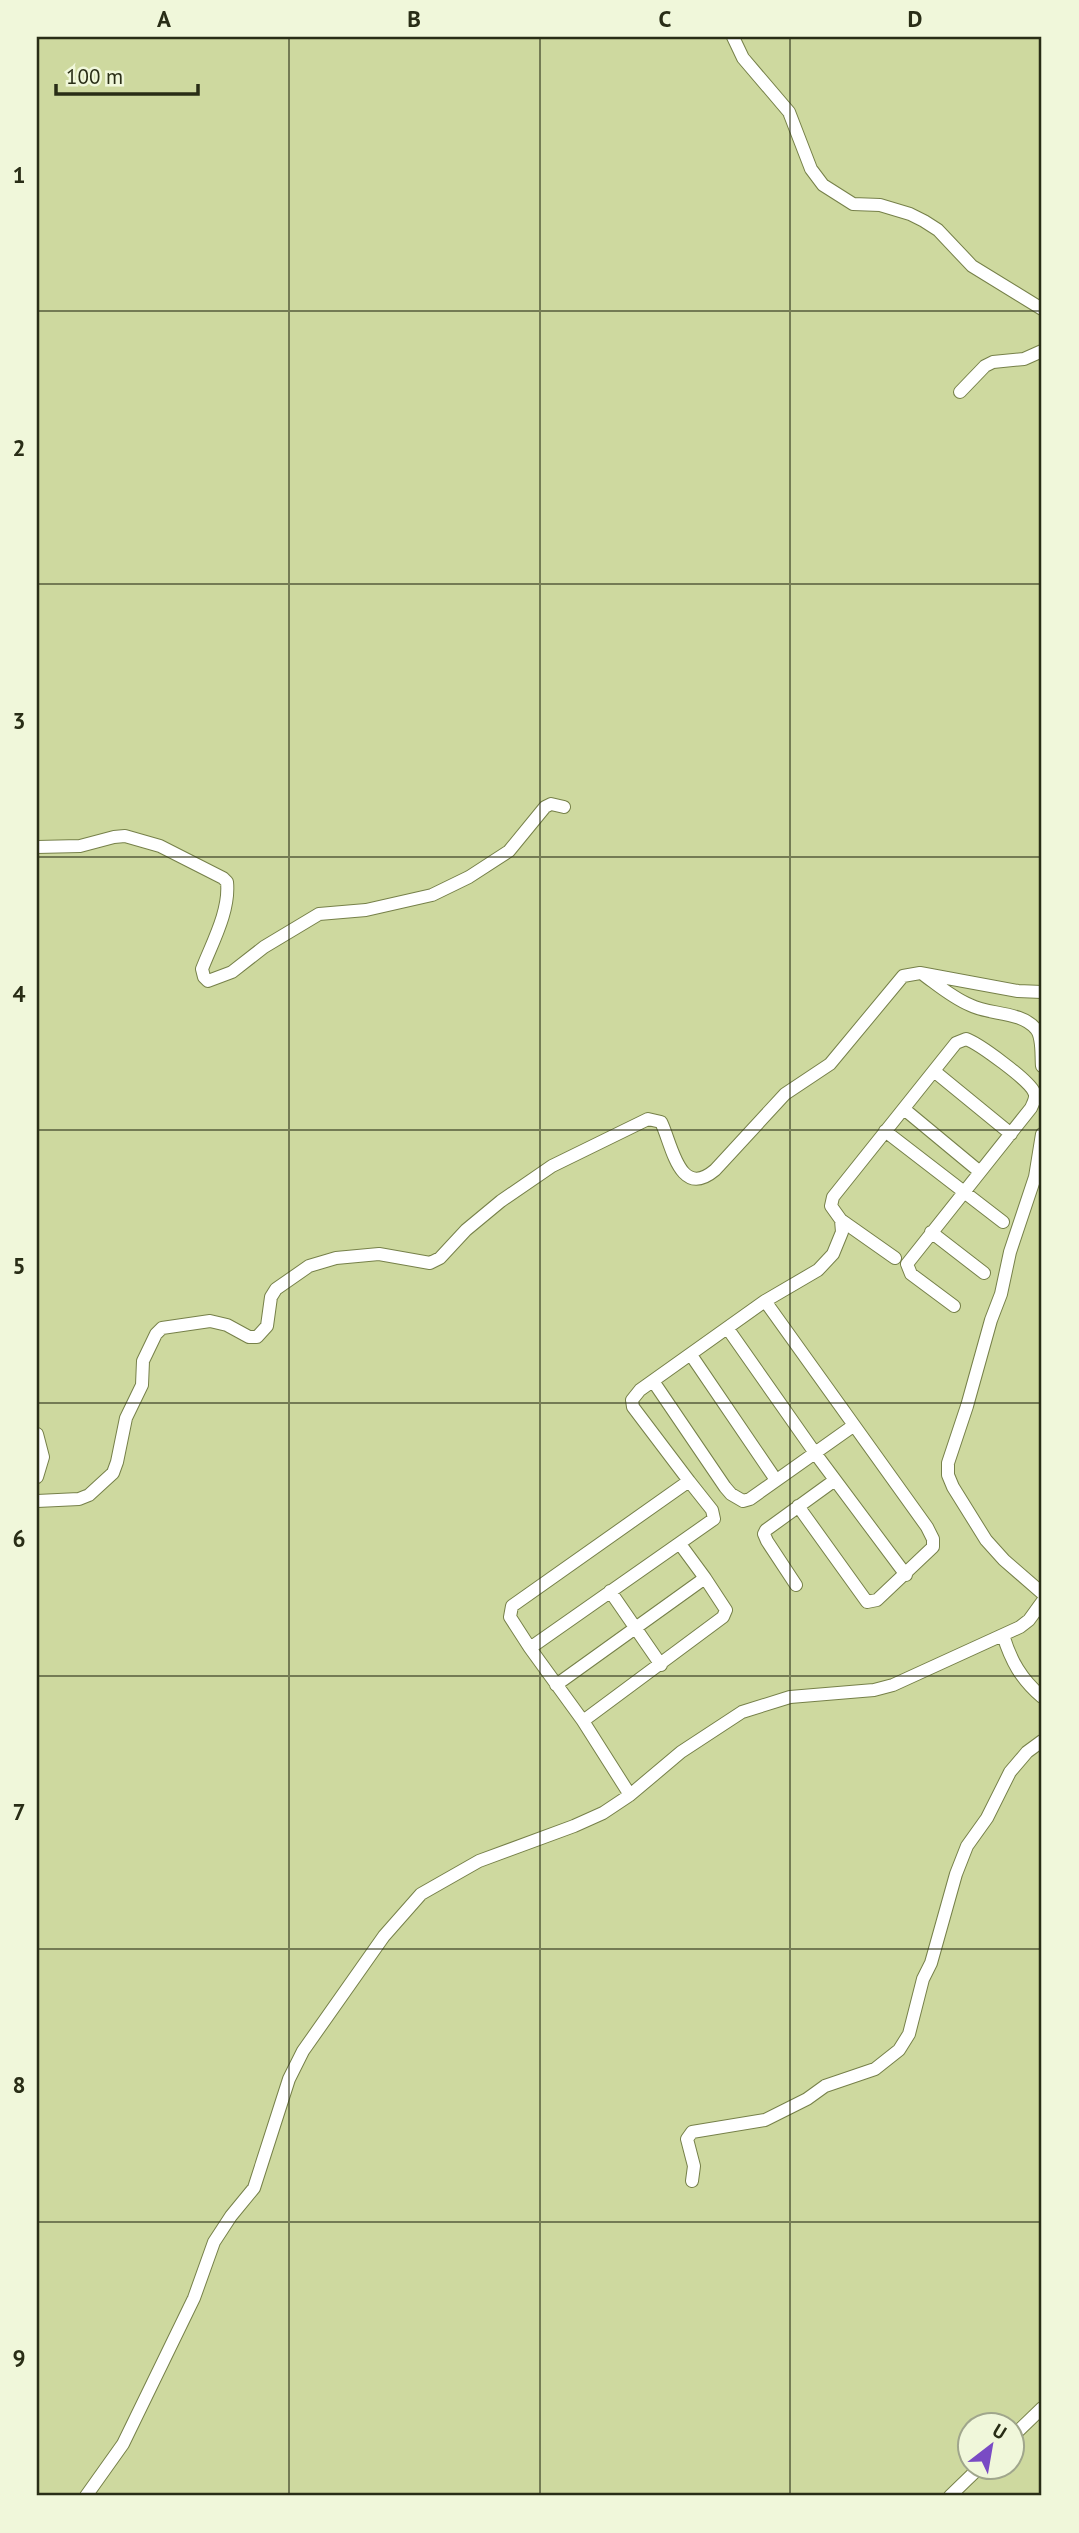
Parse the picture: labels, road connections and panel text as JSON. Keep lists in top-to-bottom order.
{
  "scale_bar": "100 m",
  "north": "top right",
  "grid": {
    "columns": [
      "A",
      "B",
      "C",
      "D"
    ],
    "rows": [
      "1",
      "2",
      "3",
      "4",
      "5",
      "6",
      "7",
      "8",
      "9"
    ]
  }
}
